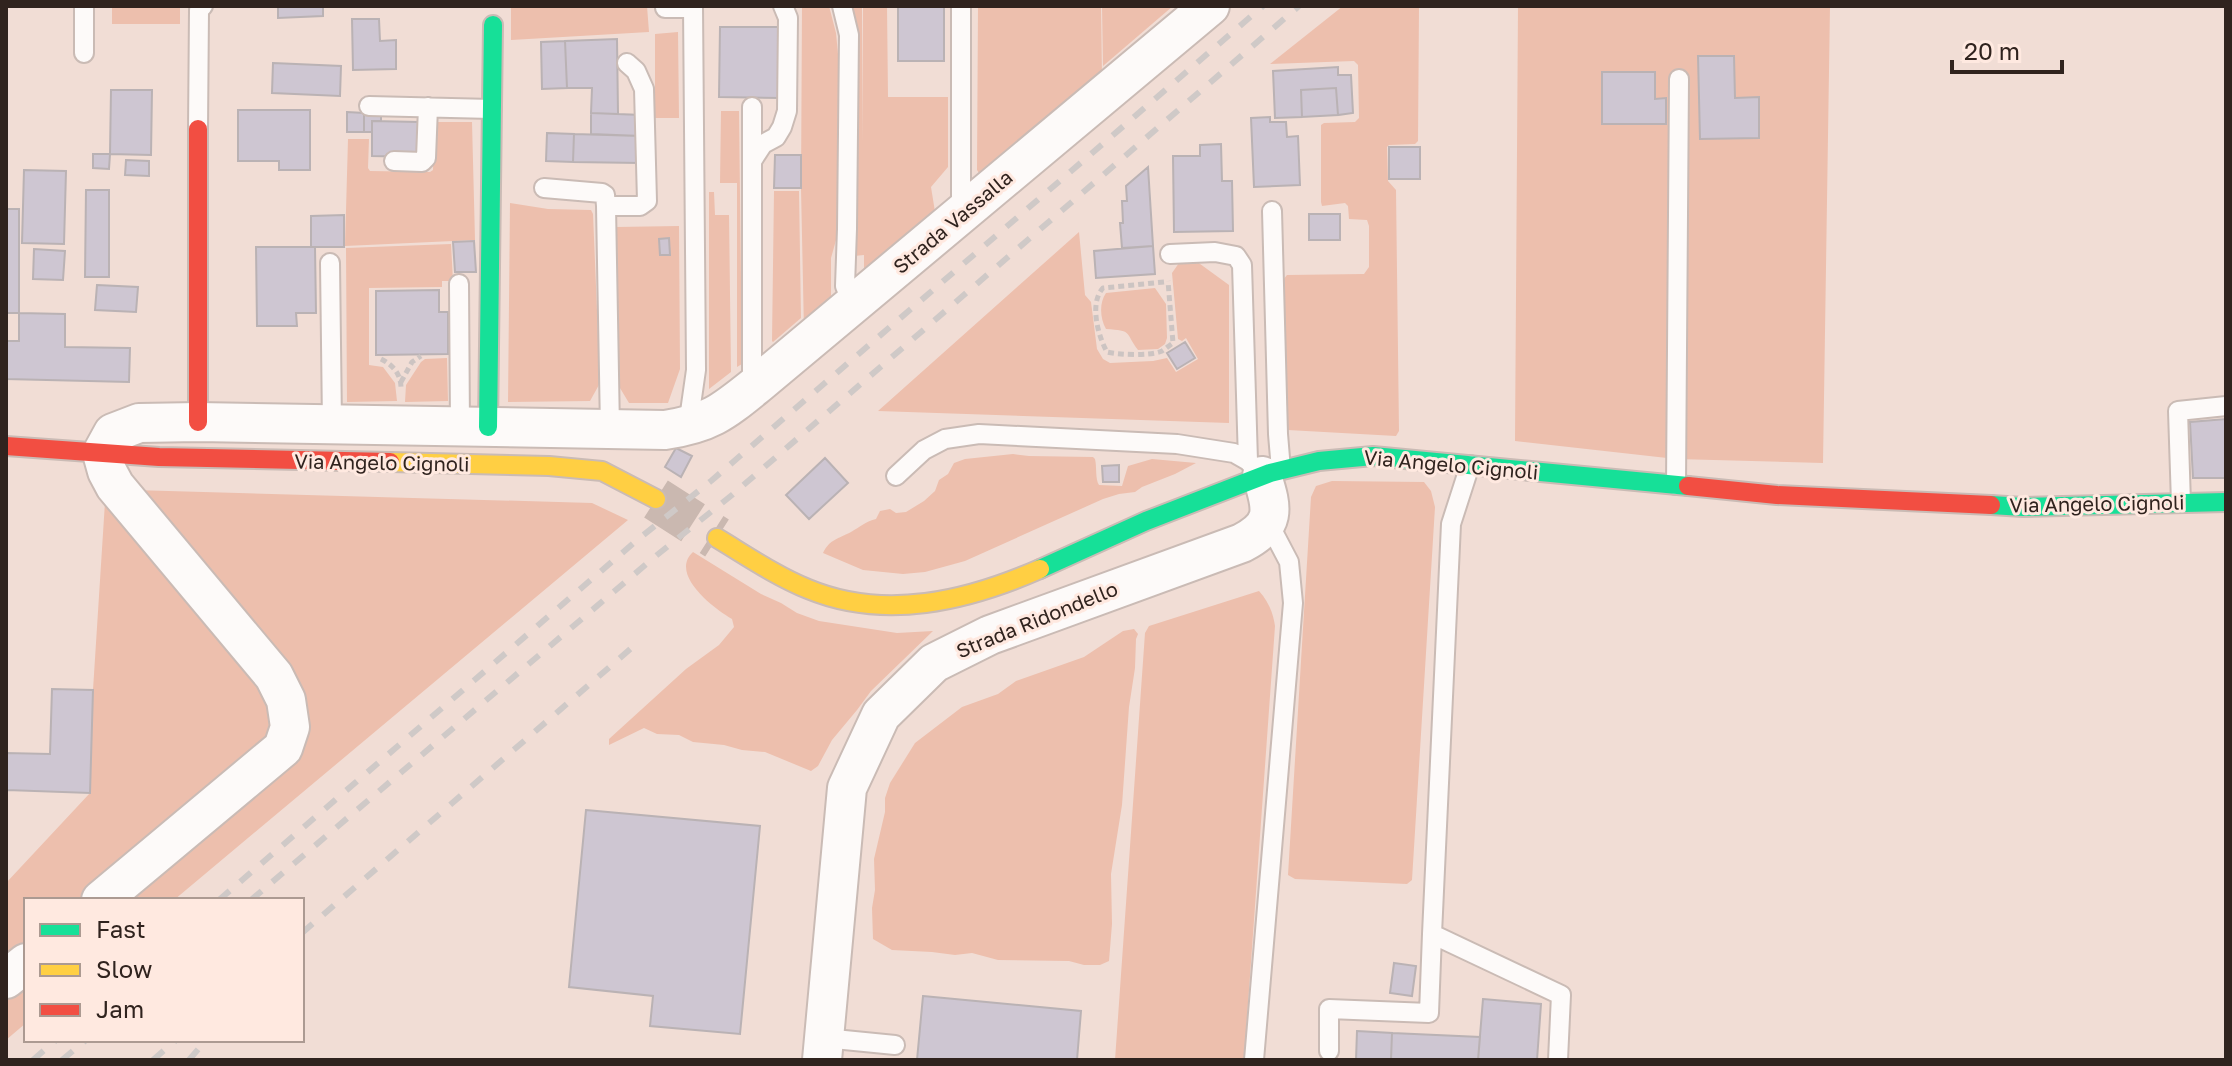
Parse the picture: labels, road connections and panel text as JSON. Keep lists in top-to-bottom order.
{
  "streets": {
    "street": ["Strada Vassalla", "Via Angelo Cignoli", "Strada Ridondello"]
  },
  "crossings": [
    ["Strada Vassalla", "Via Angelo Cignoli"]
  ],
  "legend": ["Fast", "Slow", "Jam"],
  "scale_bar": "20 m"
}
